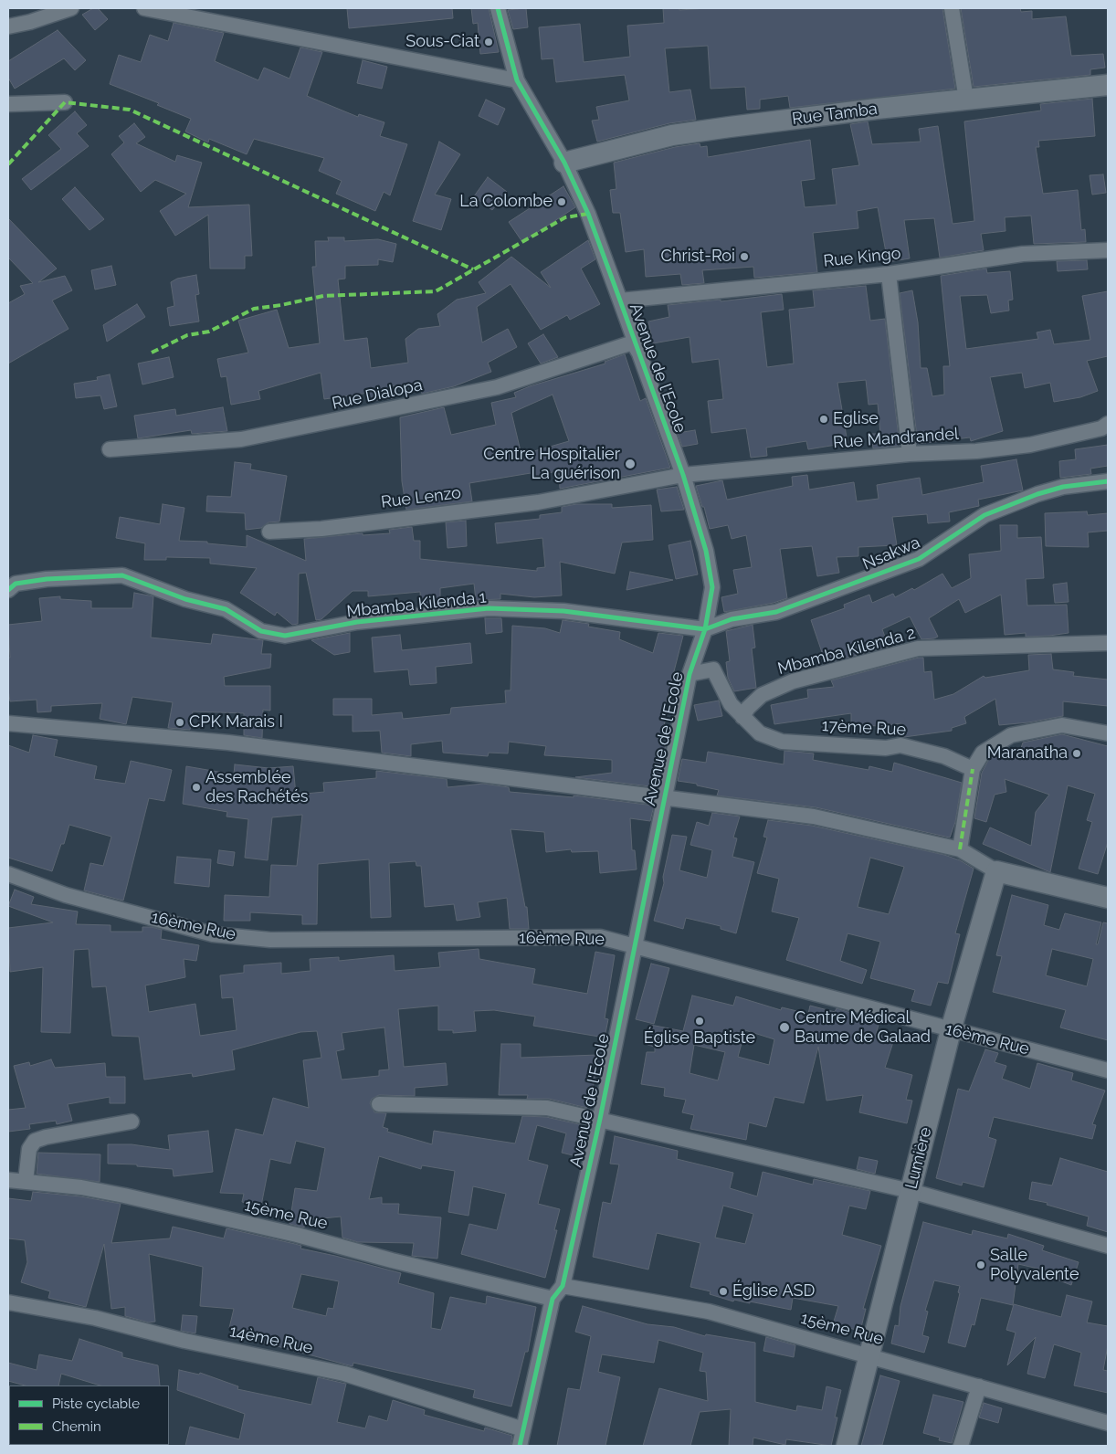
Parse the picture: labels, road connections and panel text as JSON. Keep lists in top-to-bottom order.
{
  "streets": {
    "street": [
      "Rue Tamba",
      "Rue Kingo",
      "Avenue de l'Ecole",
      "Rue Dialopa",
      "Rue Mandrandel",
      "Rue Lenzo",
      "Nsakwa",
      "Mbamba Kilenda 1",
      "Mbamba Kilenda 2",
      "17ème Rue",
      "16ème Rue",
      "Lumière",
      "15ème Rue",
      "14ème Rue"
    ]
  },
  "crossings": [
    ["Rue Tamba", "Avenue de l'Ecole"],
    ["Rue Kingo", "Avenue de l'Ecole"],
    ["Avenue de l'Ecole", "Rue Dialopa"],
    ["Avenue de l'Ecole", "Rue Mandrandel"],
    ["Avenue de l'Ecole", "Rue Lenzo"],
    ["Avenue de l'Ecole", "Nsakwa"],
    ["Avenue de l'Ecole", "Mbamba Kilenda 1"],
    ["Avenue de l'Ecole", "17ème Rue"],
    ["Avenue de l'Ecole", "16ème Rue"],
    ["Avenue de l'Ecole", "15ème Rue"],
    ["Avenue de l'Ecole", "14ème Rue"],
    ["Rue Mandrandel", "Rue Lenzo"],
    ["Nsakwa", "Mbamba Kilenda 1"],
    ["Mbamba Kilenda 2", "17ème Rue"],
    ["16ème Rue", "Lumière"],
    ["Lumière", "15ème Rue"]
  ],
  "places": [
    "Sous-Ciat",
    "La Colombe",
    "Christ-Roi",
    "Eglise",
    "Centre Hospitalier La guérison",
    "CPK Marais I",
    "Maranatha",
    "Assemblée des Rachétés",
    "Église Baptiste",
    "Centre Médical Baume de Galaad",
    "Salle Polyvalente",
    "Église ASD"
  ],
  "legend": ["Piste cyclable", "Chemin"]
}
